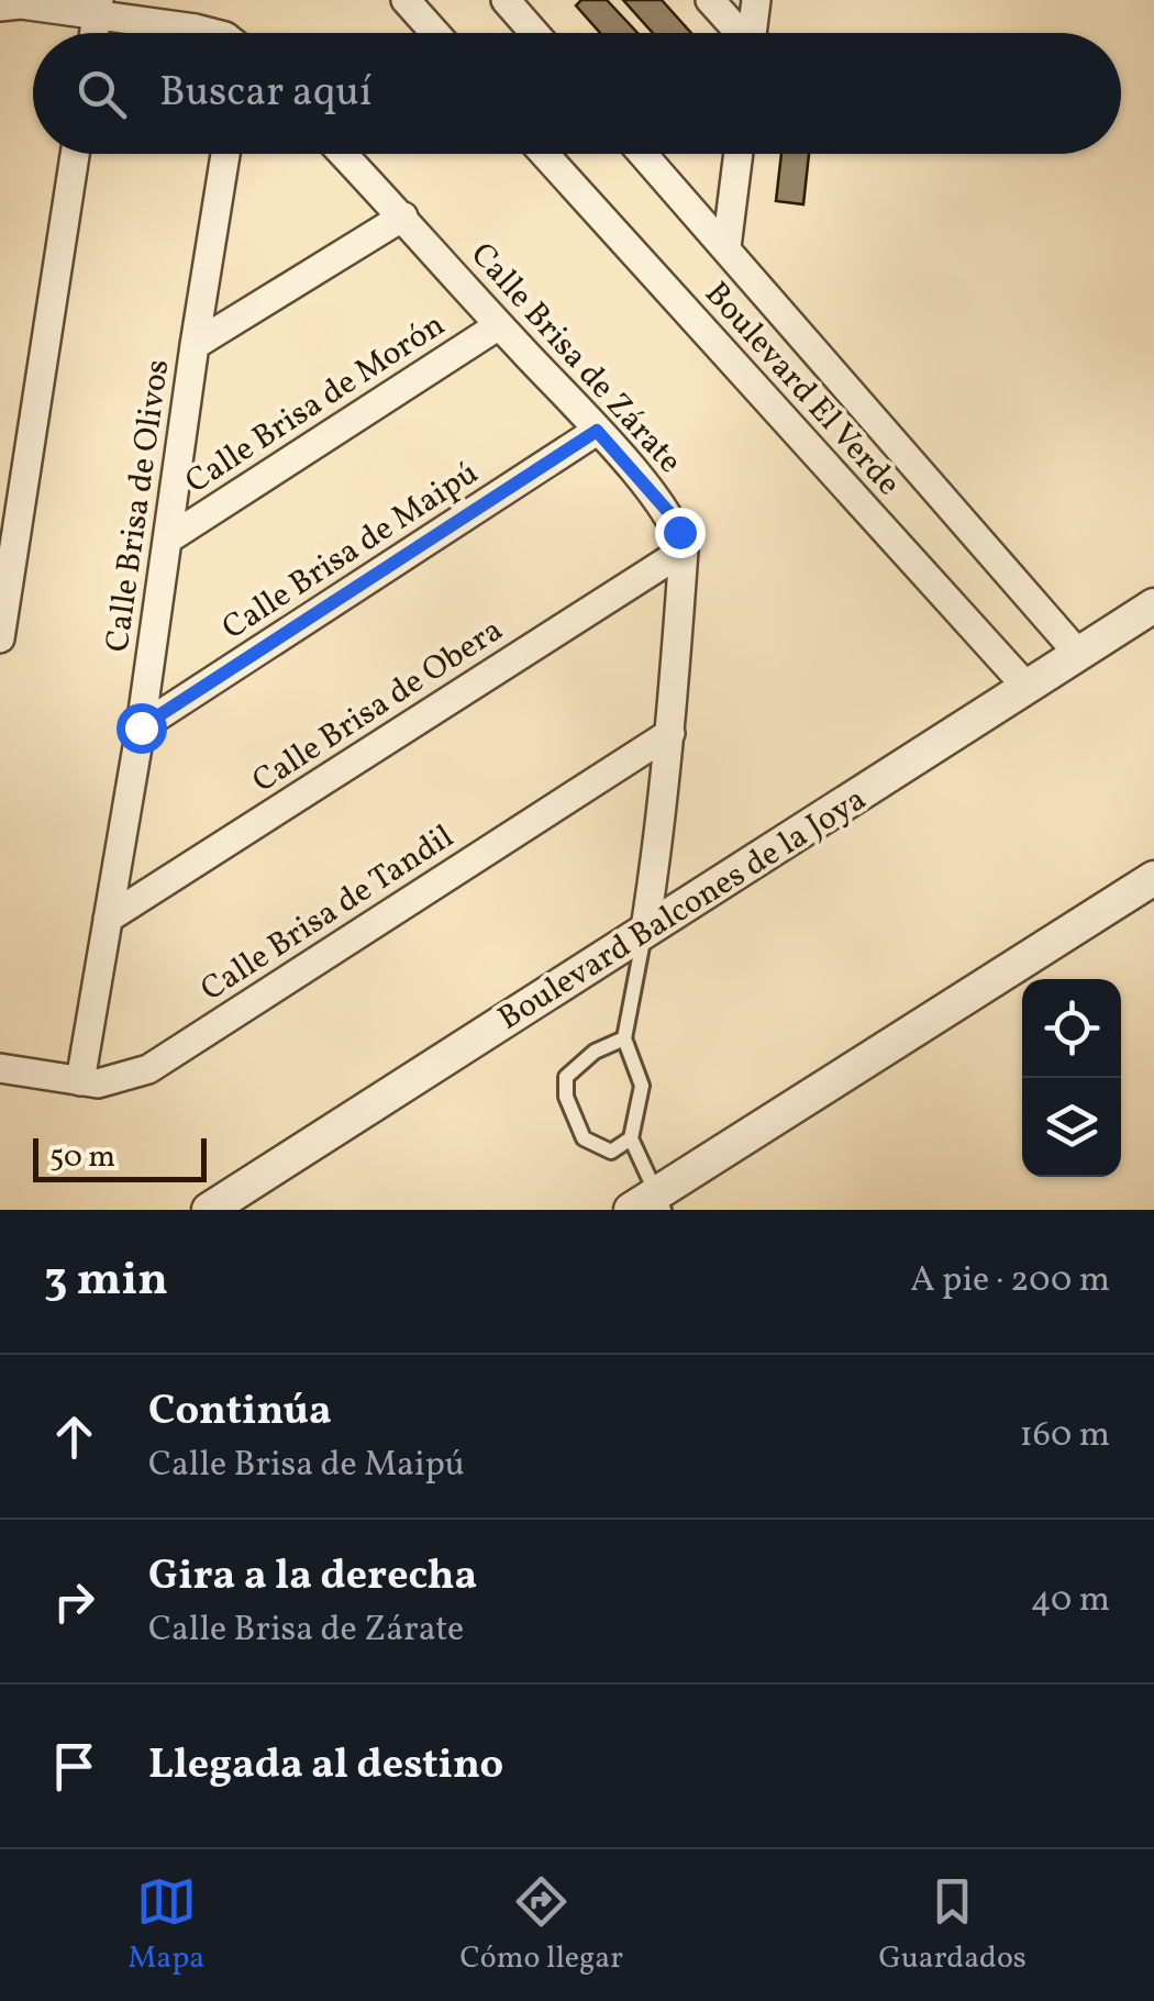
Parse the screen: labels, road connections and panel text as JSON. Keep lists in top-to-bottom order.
{
  "streets": {
    "street": [
      "Calle Brisa de Zárate",
      "Boulevard El Verde",
      "Calle Brisa de Morón",
      "Calle Brisa de Olivos",
      "Calle Brisa de Maipú",
      "Calle Brisa de Obera",
      "Boulevard Balcones de la Joya",
      "Calle Brisa de Tandil"
    ]
  },
  "crossings": [
    ["Calle Brisa de Zárate", "Calle Brisa de Morón"],
    ["Calle Brisa de Zárate", "Calle Brisa de Maipú"],
    ["Calle Brisa de Zárate", "Calle Brisa de Obera"],
    ["Boulevard El Verde", "Boulevard Balcones de la Joya"],
    ["Calle Brisa de Morón", "Calle Brisa de Olivos"],
    ["Calle Brisa de Olivos", "Calle Brisa de Maipú"],
    ["Calle Brisa de Olivos", "Calle Brisa de Obera"],
    ["Calle Brisa de Olivos", "Calle Brisa de Tandil"]
  ],
  "scale_bar": "50 m",
  "page": {
    "search": "Buscar aquí",
    "scale": "50 m",
    "heading": ["3 min", "A pie · 200 m"],
    "list": [
      ["Continúa", "Calle Brisa de Maipú", "160 m"],
      ["Gira a la derecha", "Calle Brisa de Zárate", "40 m"],
      "Llegada al destino"
    ],
    "nav": ["Mapa", "Cómo llegar", "Guardados"]
  }
}
